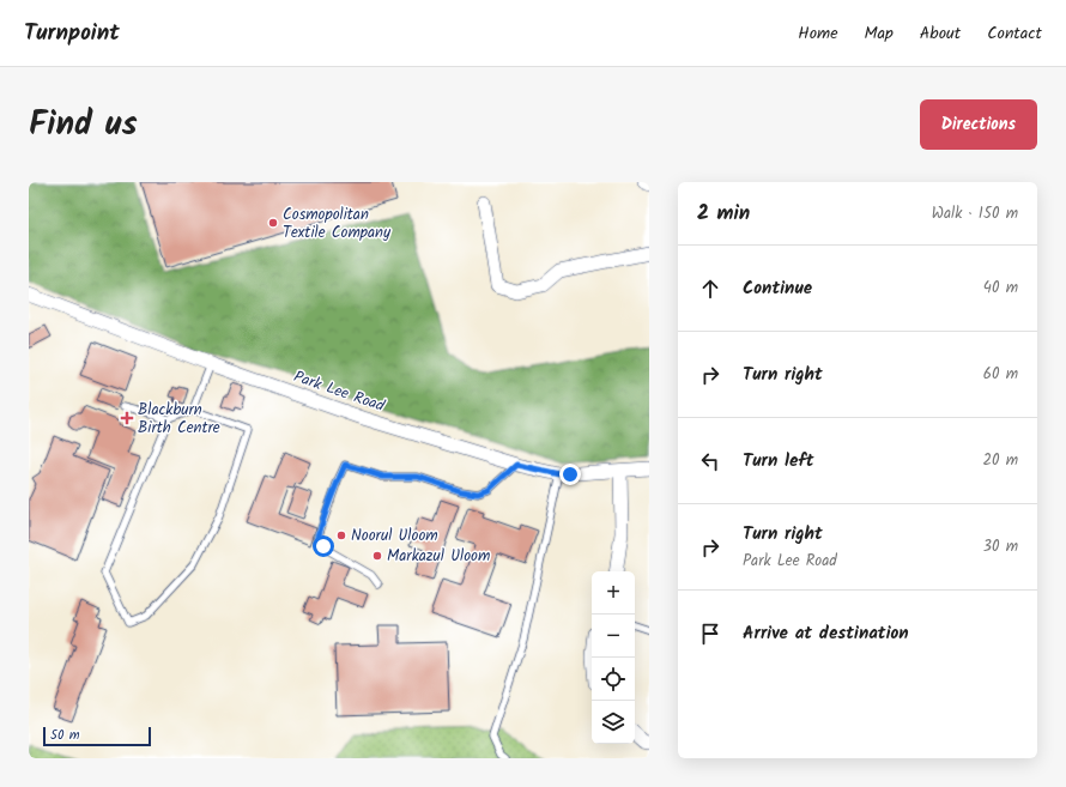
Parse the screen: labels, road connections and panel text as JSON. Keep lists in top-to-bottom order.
{
  "streets": {
    "street": ["Park Lee Road"]
  },
  "places": {
    "other": ["Cosmopolitan Textile Company", "Noorul Uloom", "Markazul Uloom"],
    "health": ["Blackburn Birth Centre"]
  },
  "scale_bar": "50 m",
  "page": {
    "header": "Turnpoint",
    "nav": [
      "Home",
      "Map",
      "About",
      "Contact"
    ],
    "title": "Find us",
    "buttons": "Directions",
    "heading": ["2 min", "Walk · 150 m"],
    "list": [
      ["Continue", "40 m"],
      ["Turn right", "60 m"],
      ["Turn left", "20 m"],
      ["Turn right", "Park Lee Road", "30 m"],
      "Arrive at destination"
    ],
    "map_buttons": ["+", "−"],
    "scale": "50 m"
  }
}
